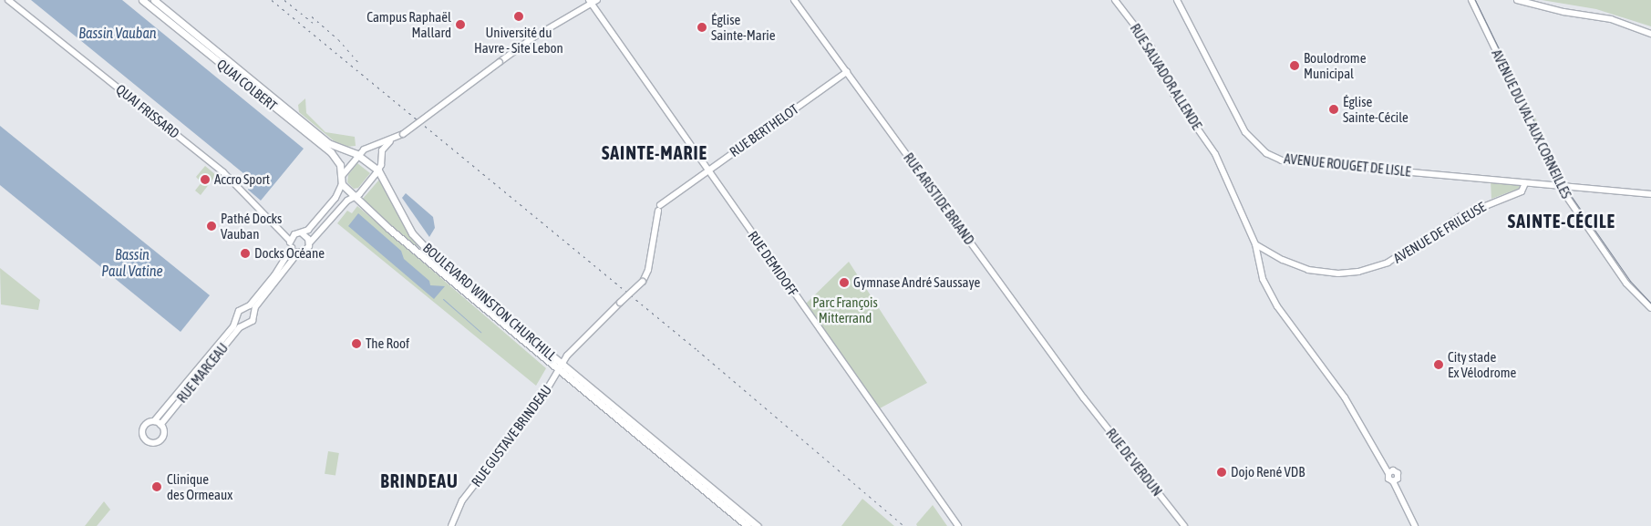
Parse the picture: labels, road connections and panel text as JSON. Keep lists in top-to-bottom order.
{
  "streets": {
    "main road": ["QUAI COLBERT", "BOULEVARD WINSTON CHURCHILL"],
    "street": [
      "RUE SALVADOR ALLENDE",
      "QUAI FRISSARD",
      "AVENUE DU VAL AUX CORNEILLES",
      "RUE BERTHELOT",
      "AVENUE ROUGET DE LISLE",
      "RUE ARISTIDE BRIAND",
      "AVENUE DE FRILEUSE",
      "RUE DEMIDOFF",
      "RUE MARCEAU",
      "RUE GUSTAVE BRINDEAU",
      "RUE DE VERDUN"
    ]
  },
  "crossings": [
    ["RUE SALVADOR ALLENDE", "AVENUE DE FRILEUSE"],
    ["QUAI COLBERT", "BOULEVARD WINSTON CHURCHILL"],
    ["QUAI FRISSARD", "RUE MARCEAU"],
    ["RUE BERTHELOT", "RUE ARISTIDE BRIAND"],
    ["RUE BERTHELOT", "RUE DEMIDOFF"],
    ["RUE BERTHELOT", "RUE GUSTAVE BRINDEAU"],
    ["AVENUE ROUGET DE LISLE", "AVENUE DE FRILEUSE"],
    ["RUE ARISTIDE BRIAND", "RUE DE VERDUN"],
    ["BOULEVARD WINSTON CHURCHILL", "RUE GUSTAVE BRINDEAU"]
  ],
  "districts": ["SAINTE-MARIE", "SAINTE-CÉCILE", "BRINDEAU"],
  "water": ["Bassin Vauban", "Bassin Paul Vatine"],
  "parks": ["Parc François Mitterrand"],
  "places": [
    "Université du Havre - Site Lebon",
    "Campus Raphaël Mallard",
    "Église Sainte-Marie",
    "Boulodrome Municipal",
    "Église Sainte-Cécile",
    "Accro Sport",
    "Pathé Docks Vauban",
    "Docks Océane",
    "Gymnase André Saussaye",
    "The Roof",
    "City stade Ex Vélodrome",
    "Dojo René VDB",
    "Clinique des Ormeaux"
  ]
}
